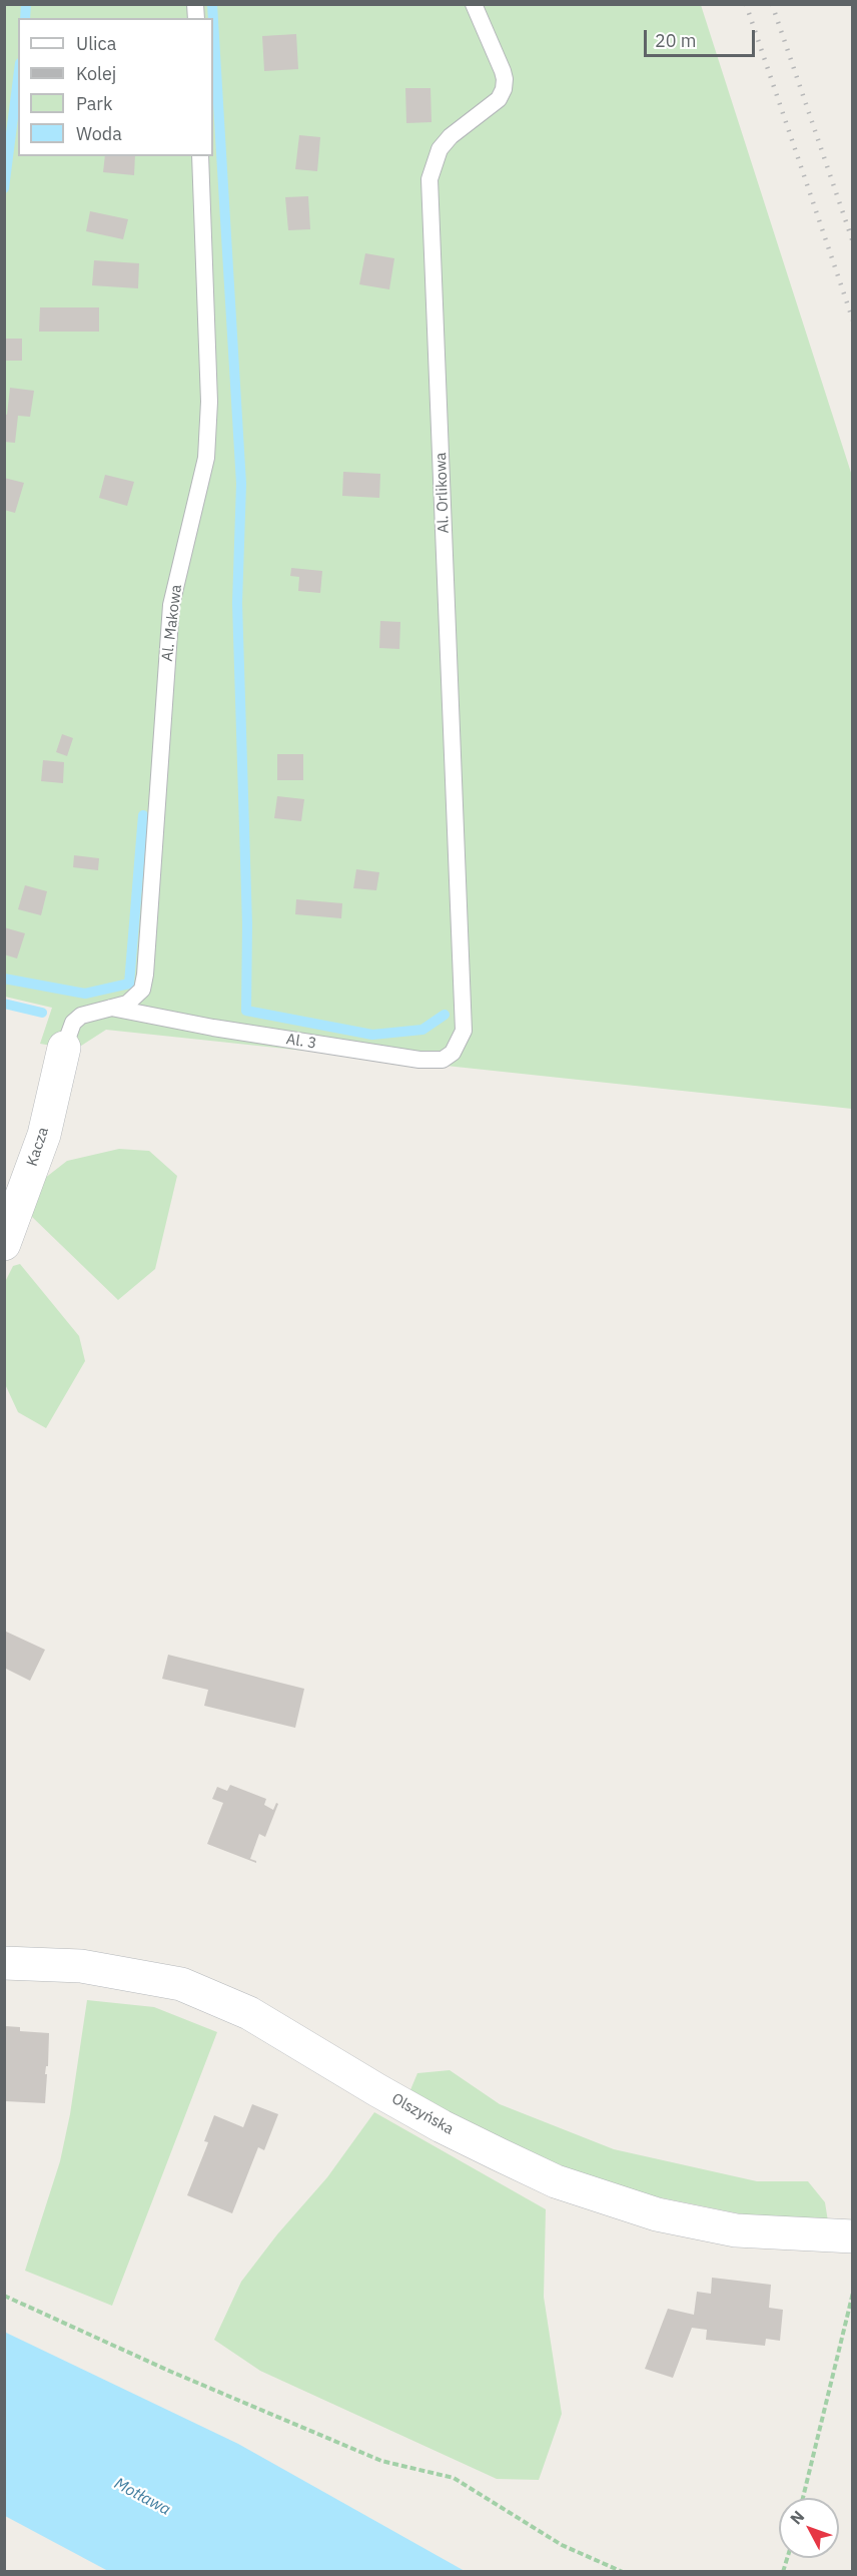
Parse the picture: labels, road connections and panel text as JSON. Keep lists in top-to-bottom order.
{
  "streets": {
    "street": ["Kacza", "Olszyńska"],
    "lane": ["Al. Orlikowa", "Al. Makowa", "Al. 3"]
  },
  "crossings": [
    ["Al. Orlikowa", "Al. 3"],
    ["Al. Makowa", "Al. 3"],
    ["Al. Makowa", "Kacza"]
  ],
  "water": ["Motława"],
  "legend": [
    "Ulica",
    "Kolej",
    "Park",
    "Woda"
  ],
  "scale_bar": "20 m",
  "north": "top left"
}
